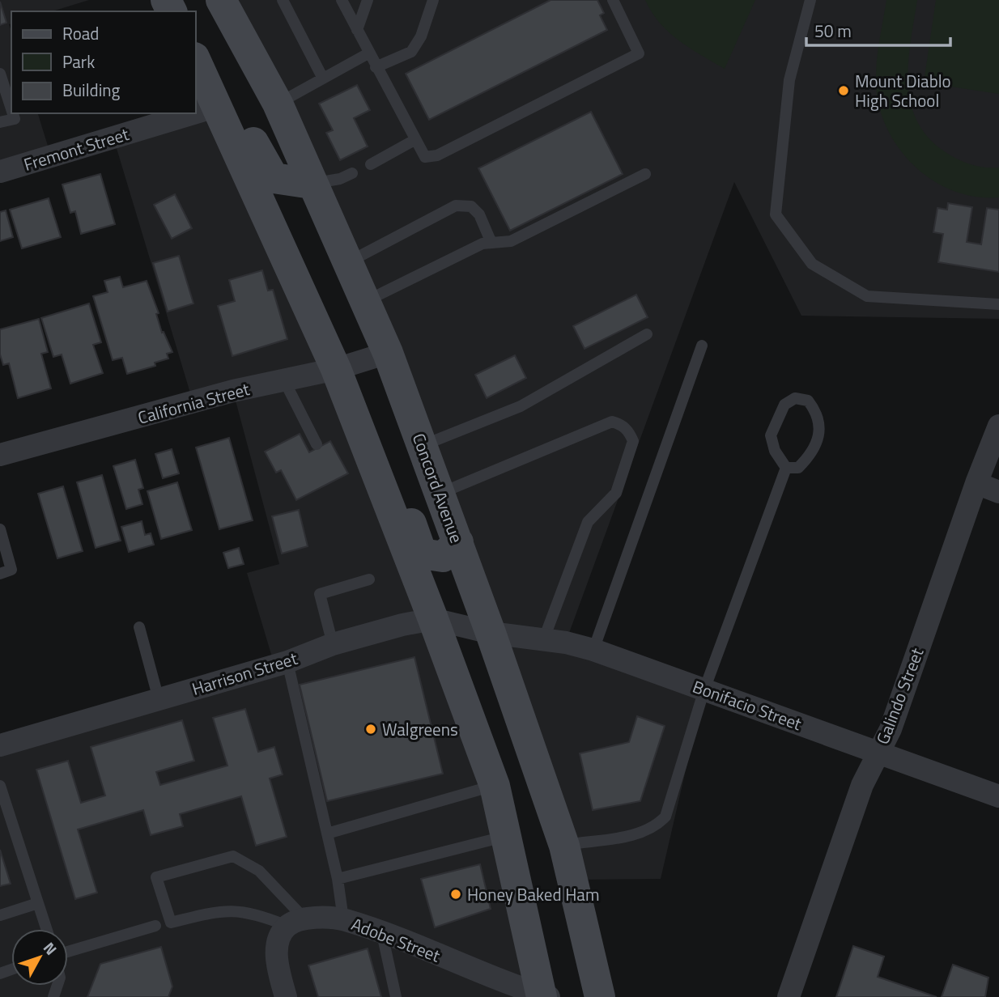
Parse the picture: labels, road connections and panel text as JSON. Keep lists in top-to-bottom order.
{
  "streets": {
    "main road": ["Concord Avenue"],
    "street": [
      "Fremont Street",
      "California Street",
      "Harrison Street",
      "Galindo Street",
      "Bonifacio Street",
      "Adobe Street"
    ]
  },
  "crossings": [
    ["California Street", "Concord Avenue"],
    ["Concord Avenue", "Harrison Street"],
    ["Concord Avenue", "Bonifacio Street"],
    ["Harrison Street", "Bonifacio Street"],
    ["Galindo Street", "Bonifacio Street"]
  ],
  "places": ["Mount Diablo High School", "Walgreens", "Honey Baked Ham"],
  "legend": ["Road", "Park", "Building"],
  "scale_bar": "50 m",
  "north": "top right"
}
